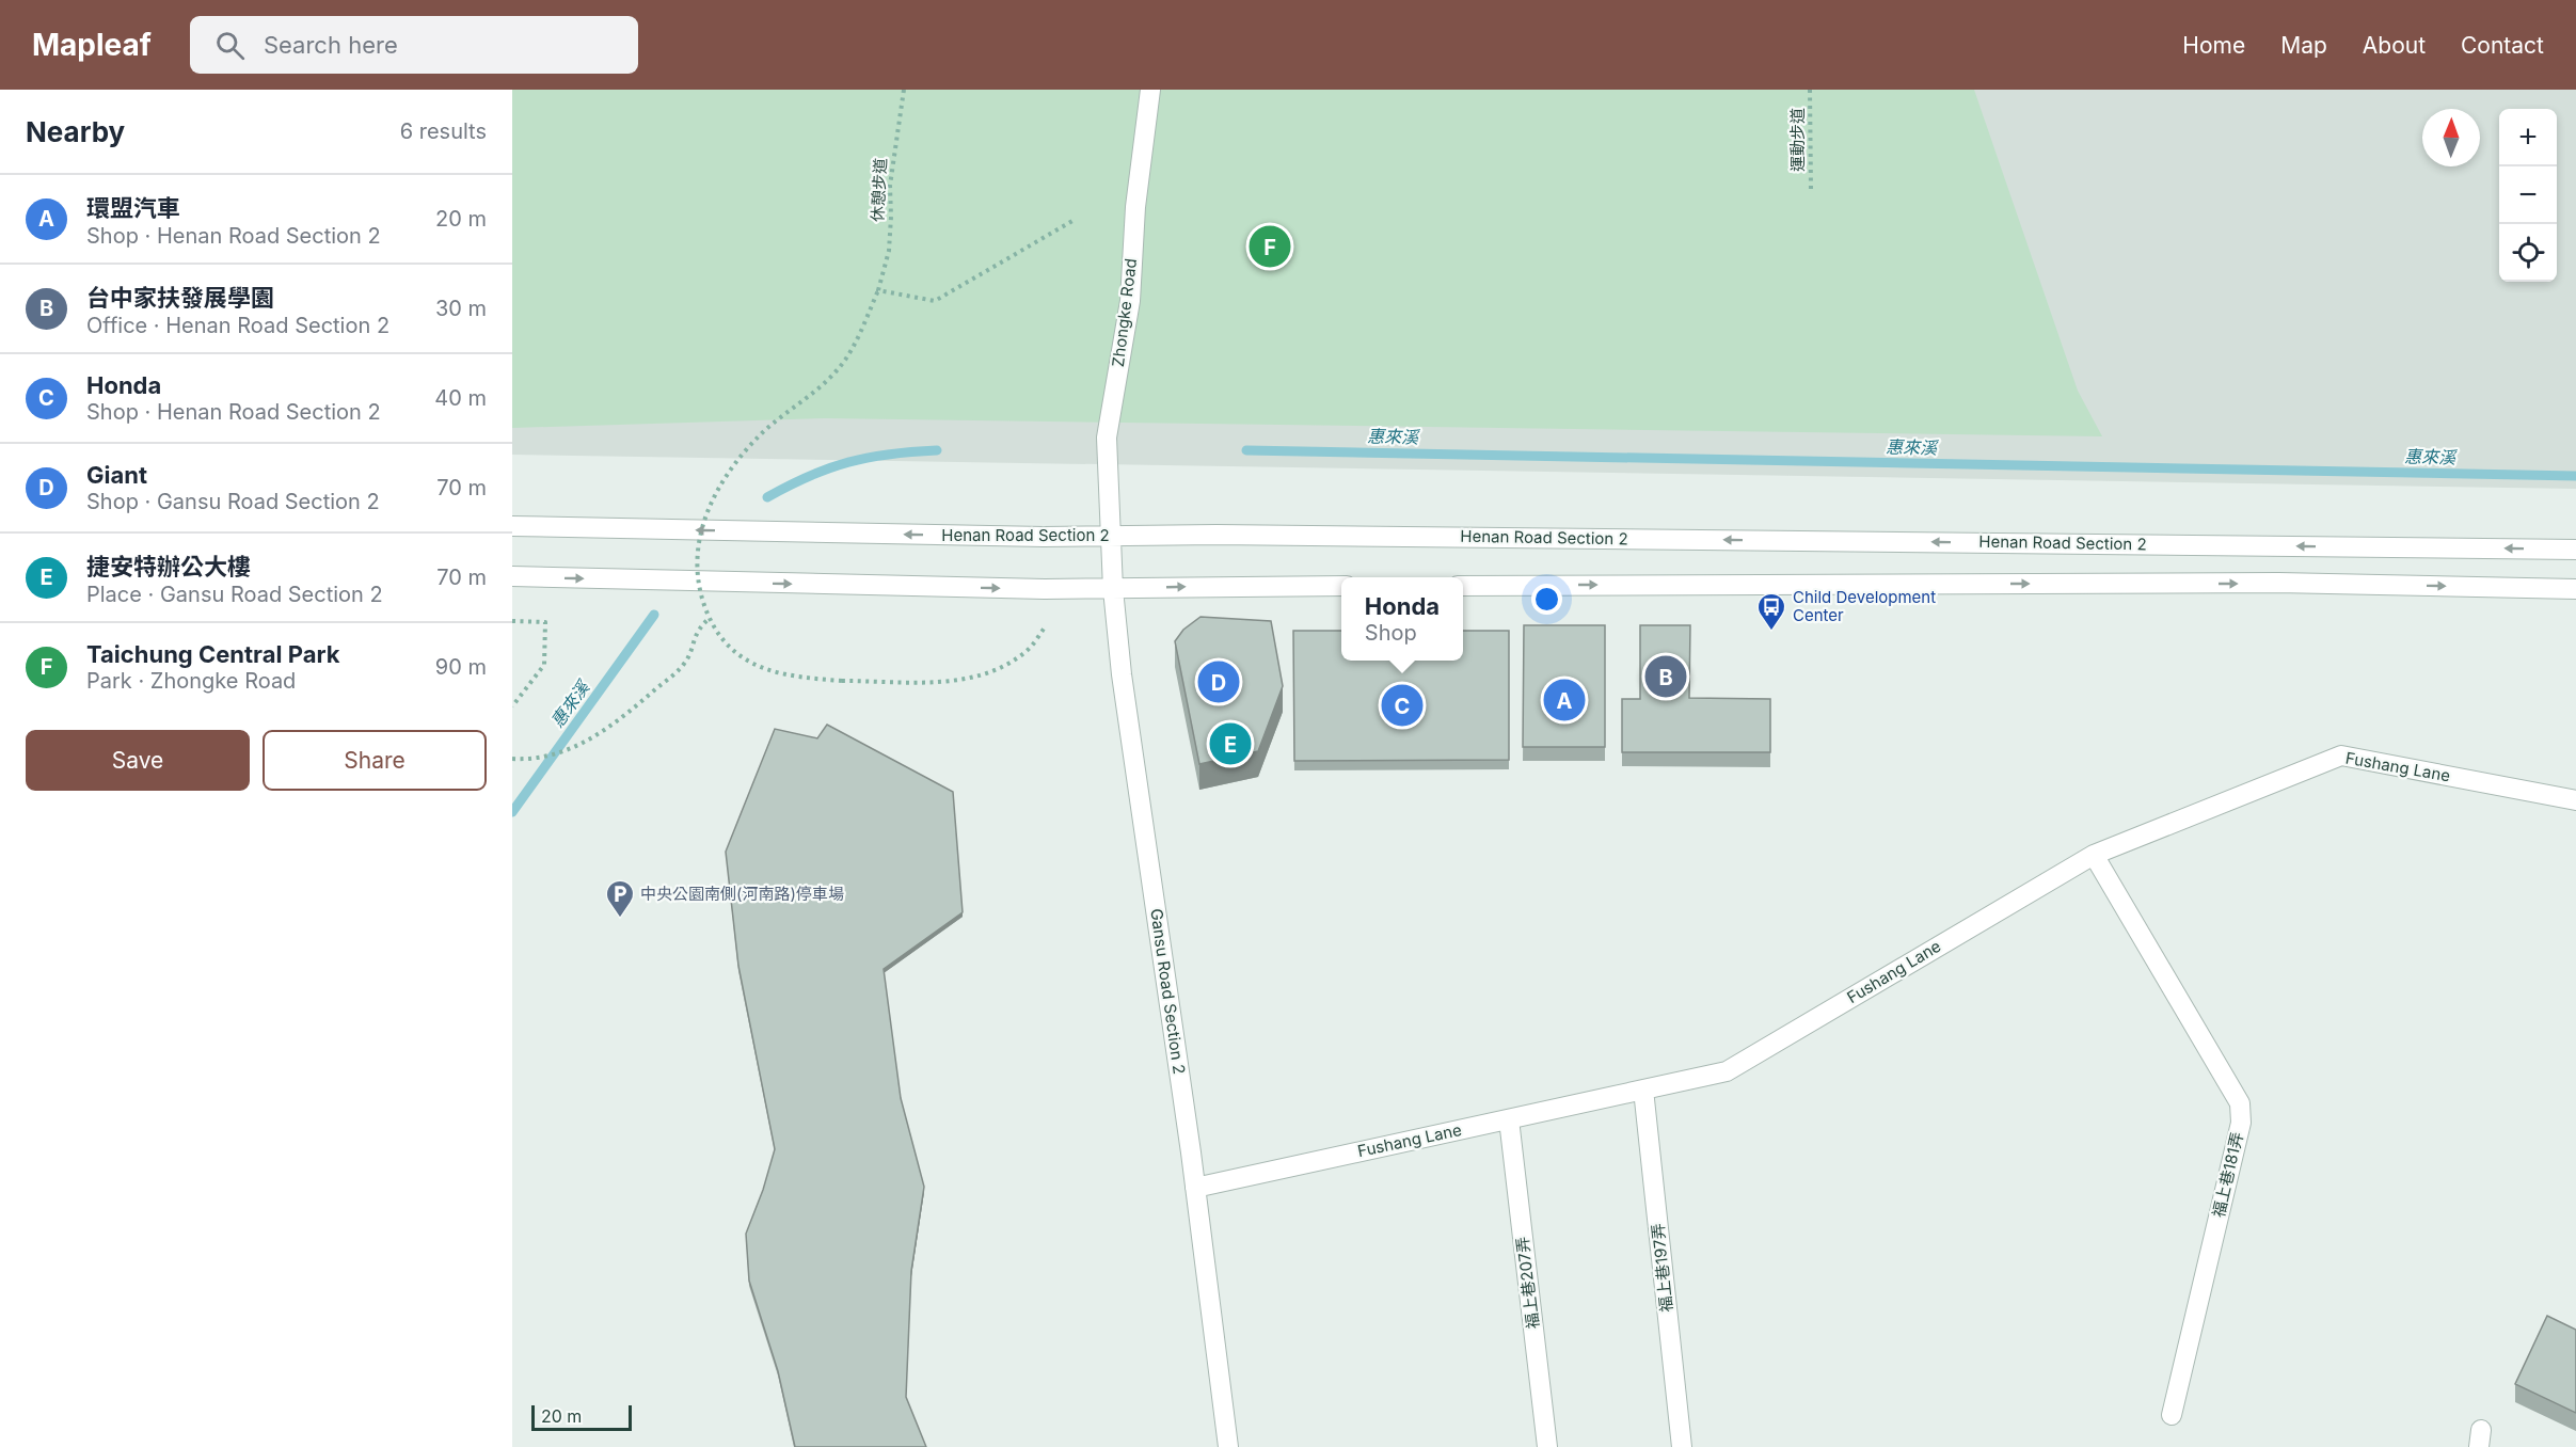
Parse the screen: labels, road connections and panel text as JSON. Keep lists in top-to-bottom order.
{
  "streets": {
    "street": [
      "Zhongke Road",
      "Henan Road Section 2",
      "Fushang Lane",
      "Gansu Road Section 2",
      "福上巷181弄",
      "福上巷197弄",
      "福上巷207弄"
    ],
    "path": ["運動步道", "休憩步道"]
  },
  "crossings": [
    ["Zhongke Road", "Henan Road Section 2"],
    ["Zhongke Road", "Gansu Road Section 2"],
    ["Henan Road Section 2", "Gansu Road Section 2"],
    ["Fushang Lane", "Gansu Road Section 2"],
    ["Fushang Lane", "福上巷181弄"],
    ["Fushang Lane", "福上巷197弄"],
    ["Fushang Lane", "福上巷207弄"]
  ],
  "water": ["惠來溪"],
  "places": {
    "bus stop": ["Child Development Center"],
    "parking": ["中央公園南側(河南路)停車場"]
  },
  "scale_bar": "20 m",
  "north": "top",
  "page": {
    "header": "Mapleaf",
    "search": "Search here",
    "nav": [
      "Home",
      "Map",
      "About",
      "Contact"
    ],
    "heading": ["Nearby", "6 results"],
    "map_buttons": ["+", "−"],
    "list": [
      {
        "mark": "A",
        "name": "環盟汽車",
        "note": "Shop · Henan Road Section 2",
        "value": "20 m"
      },
      {
        "mark": "B",
        "name": "台中家扶發展學園",
        "note": "Office · Henan Road Section 2",
        "value": "30 m"
      },
      {
        "mark": "C",
        "name": "Honda",
        "note": "Shop · Henan Road Section 2",
        "value": "40 m"
      },
      {
        "mark": "D",
        "name": "Giant",
        "note": "Shop · Gansu Road Section 2",
        "value": "70 m"
      },
      {
        "mark": "E",
        "name": "捷安特辦公大樓",
        "note": "Place · Gansu Road Section 2",
        "value": "70 m"
      },
      {
        "mark": "F",
        "name": "Taichung Central Park",
        "note": "Park · Zhongke Road",
        "value": "90 m"
      }
    ],
    "pins": [
      "F",
      "B",
      "D",
      "A",
      "C",
      "E"
    ],
    "popup": ["Honda", "Shop"],
    "buttons": ["Save", "Share"],
    "scale": "20 m"
  }
}
